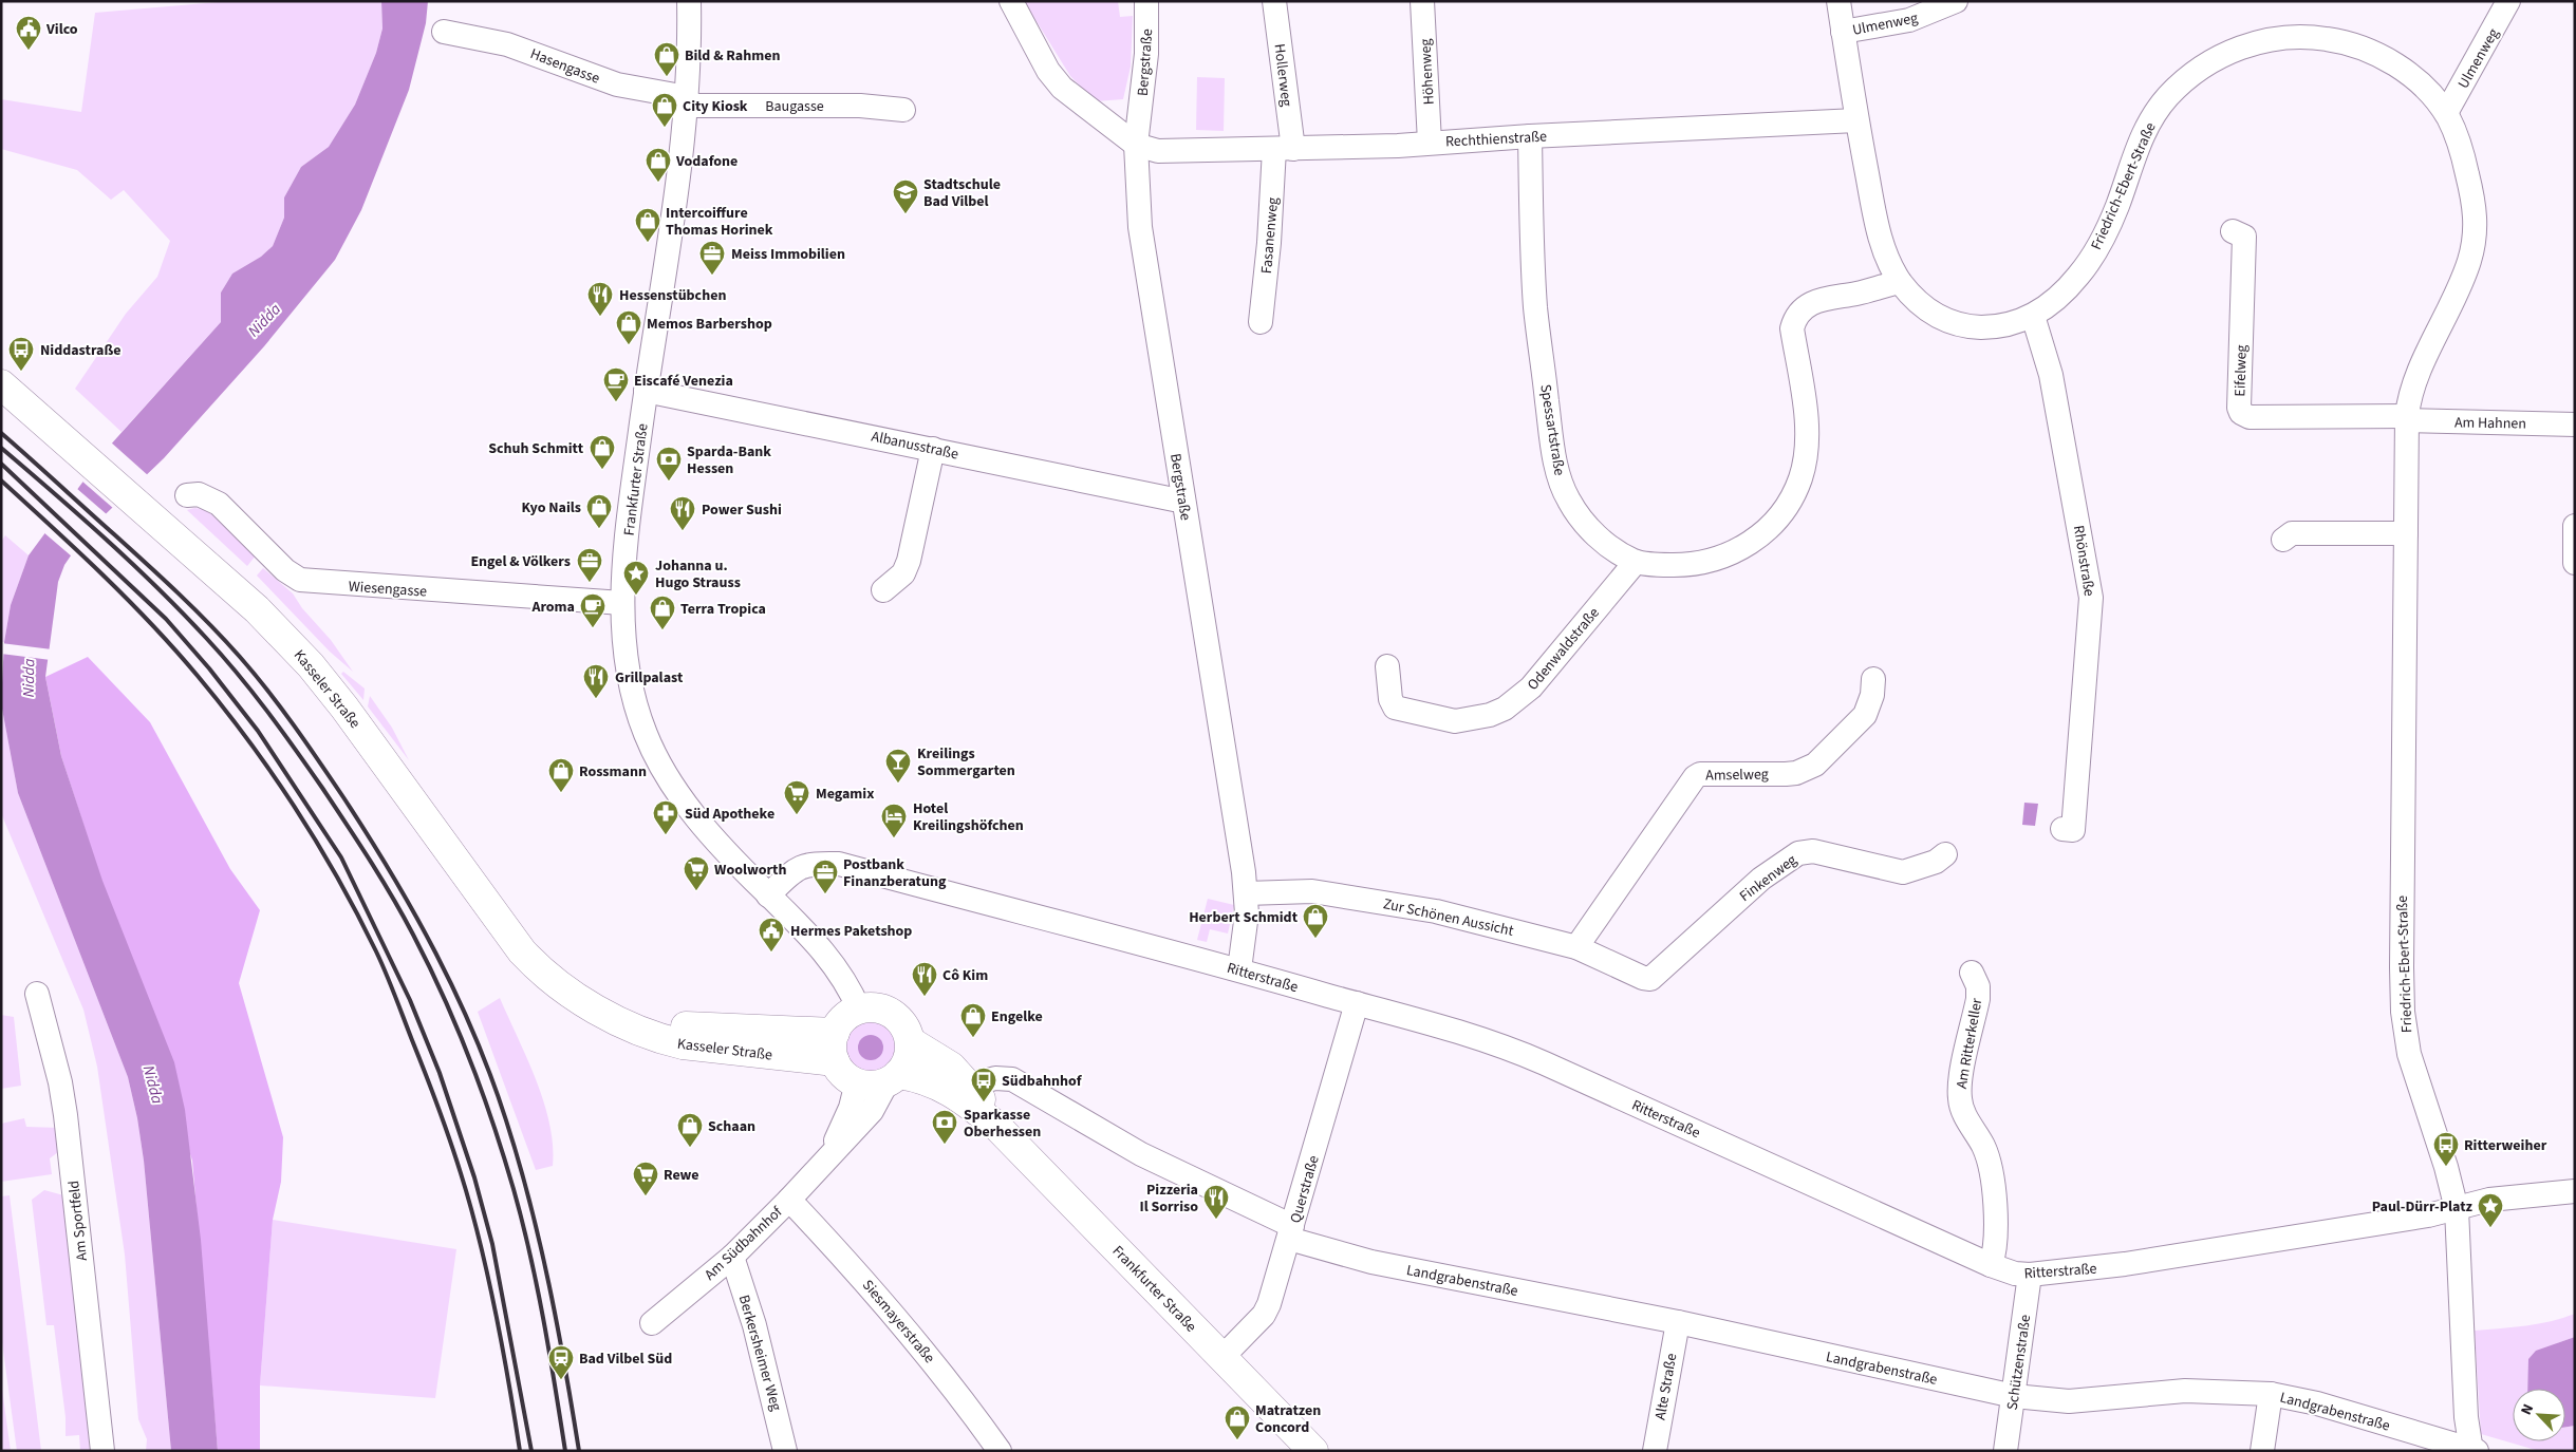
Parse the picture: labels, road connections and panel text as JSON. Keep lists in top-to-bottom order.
{
  "streets": {
    "main road": ["Frankfurter Straße", "Kasseler Straße"],
    "street": [
      "Ulmenweg",
      "Bergstraße",
      "Hasengasse",
      "Höhenweg",
      "Hollerweg",
      "Baugasse",
      "Rechthienstraße",
      "Friedrich-Ebert-Straße",
      "Fasanenweg",
      "Eifelweg",
      "Am Hahnen",
      "Spessartstraße",
      "Albanusstraße",
      "Rhönstraße",
      "Wiesengasse",
      "Odenwaldstraße",
      "Amselweg",
      "Finkenweg",
      "Zur Schönen Aussicht",
      "Ritterstraße",
      "Am Ritterkeller",
      "Querstraße",
      "Am Sportfeld",
      "Am Südbahnhof",
      "Landgrabenstraße",
      "Siesmayerstraße",
      "Berkersheimer Weg",
      "Schützenstraße",
      "Alte Straße"
    ]
  },
  "crossings": [
    ["Ulmenweg", "Friedrich-Ebert-Straße"],
    ["Bergstraße", "Rechthienstraße"],
    ["Bergstraße", "Albanusstraße"],
    ["Bergstraße", "Zur Schönen Aussicht"],
    ["Bergstraße", "Ritterstraße"],
    ["Hasengasse", "Baugasse"],
    ["Hasengasse", "Frankfurter Straße"],
    ["Höhenweg", "Rechthienstraße"],
    ["Hollerweg", "Rechthienstraße"],
    ["Hollerweg", "Fasanenweg"],
    ["Baugasse", "Frankfurter Straße"],
    ["Rechthienstraße", "Friedrich-Ebert-Straße"],
    ["Rechthienstraße", "Fasanenweg"],
    ["Rechthienstraße", "Spessartstraße"],
    ["Friedrich-Ebert-Straße", "Eifelweg"],
    ["Friedrich-Ebert-Straße", "Am Hahnen"],
    ["Friedrich-Ebert-Straße", "Spessartstraße"],
    ["Friedrich-Ebert-Straße", "Rhönstraße"],
    ["Friedrich-Ebert-Straße", "Ritterstraße"],
    ["Friedrich-Ebert-Straße", "Landgrabenstraße"],
    ["Eifelweg", "Am Hahnen"],
    ["Spessartstraße", "Odenwaldstraße"],
    ["Albanusstraße", "Frankfurter Straße"],
    ["Frankfurter Straße", "Wiesengasse"],
    ["Frankfurter Straße", "Kasseler Straße"],
    ["Frankfurter Straße", "Ritterstraße"],
    ["Frankfurter Straße", "Querstraße"],
    ["Frankfurter Straße", "Am Südbahnhof"],
    ["Frankfurter Straße", "Landgrabenstraße"],
    ["Kasseler Straße", "Am Südbahnhof"],
    ["Amselweg", "Zur Schönen Aussicht"],
    ["Finkenweg", "Zur Schönen Aussicht"],
    ["Ritterstraße", "Am Ritterkeller"],
    ["Ritterstraße", "Querstraße"],
    ["Ritterstraße", "Schützenstraße"],
    ["Querstraße", "Landgrabenstraße"],
    ["Am Südbahnhof", "Siesmayerstraße"],
    ["Am Südbahnhof", "Berkersheimer Weg"],
    ["Landgrabenstraße", "Schützenstraße"],
    ["Landgrabenstraße", "Alte Straße"]
  ],
  "water": ["Nidda"],
  "places": {
    "public building": ["Vilco", "Hermes Paketshop"],
    "shop": [
      "Bild & Rahmen",
      "City Kiosk",
      "Vodafone",
      "Intercoiffure Thomas Horinek",
      "Memos Barbershop",
      "Schuh Schmitt",
      "Kyo Nails",
      "Terra Tropica",
      "Rossmann",
      "Herbert Schmidt",
      "Engelke",
      "Schaan",
      "Matratzen Concord"
    ],
    "school or university": ["Stadtschule Bad Vilbel"],
    "office": ["Meiss Immobilien", "Engel & Völkers", "Postbank Finanzberatung"],
    "restaurant": [
      "Hessenstübchen",
      "Power Sushi",
      "Grillpalast",
      "Cô Kim",
      "Pizzeria Il Sorriso"
    ],
    "bus stop": ["Niddastraße", "Südbahnhof", "Ritterweiher"],
    "cafe": ["Eiscafé Venezia", "Aroma"],
    "bank": ["Sparda-Bank Hessen", "Sparkasse Oberhessen"],
    "place": ["Johanna u. Hugo Strauss", "Paul-Dürr-Platz"],
    "bar": ["Kreilings Sommergarten"],
    "supermarket": ["Megamix", "Woolworth", "Rewe"],
    "pharmacy": ["Süd Apotheke"],
    "hotel": ["Hotel Kreilingshöfchen"],
    "station": ["Bad Vilbel Süd"]
  },
  "north": "top left"
}
